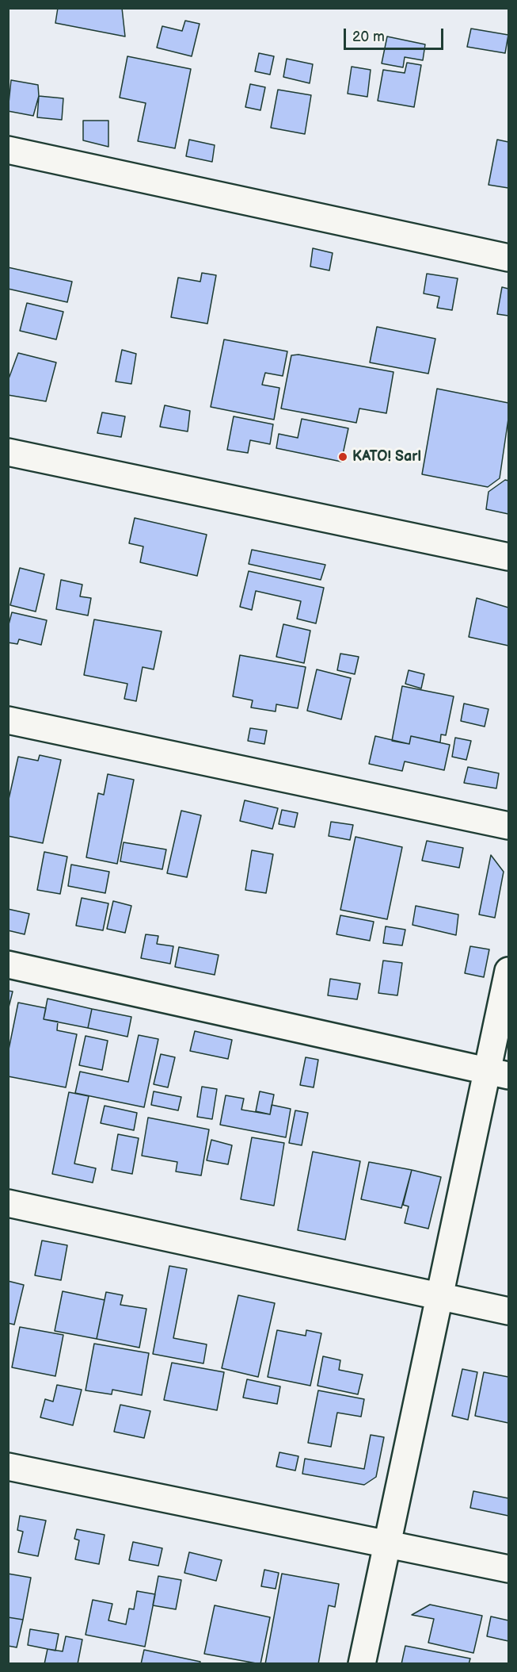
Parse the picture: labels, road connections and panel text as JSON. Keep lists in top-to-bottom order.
{
  "places": ["KATO! Sarl"],
  "scale_bar": "20 m"
}
